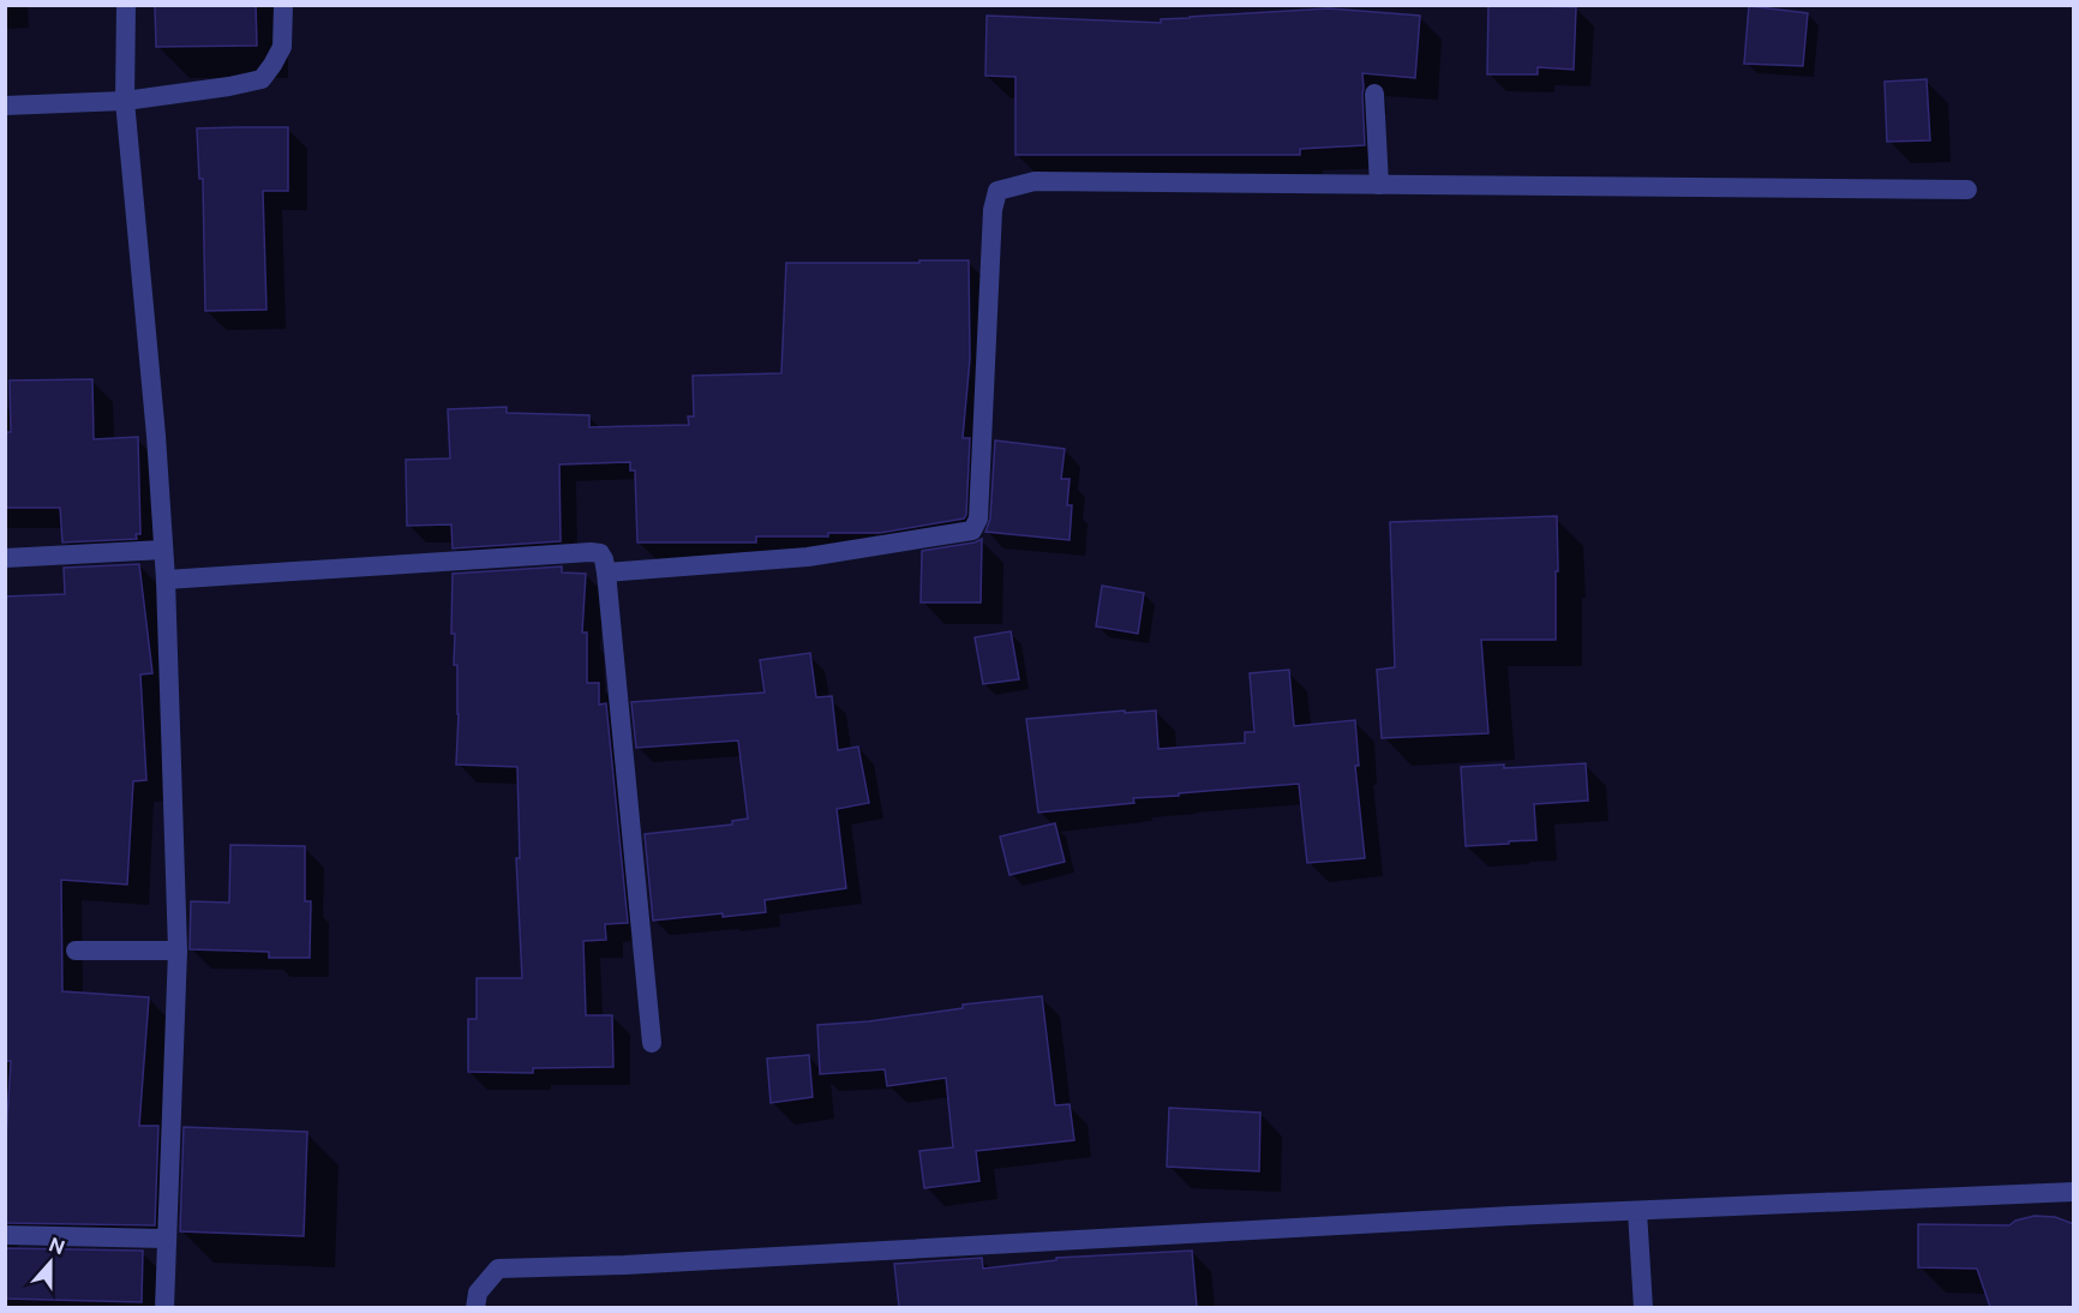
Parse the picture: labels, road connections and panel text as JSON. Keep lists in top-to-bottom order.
{
  "north": "top"
}
